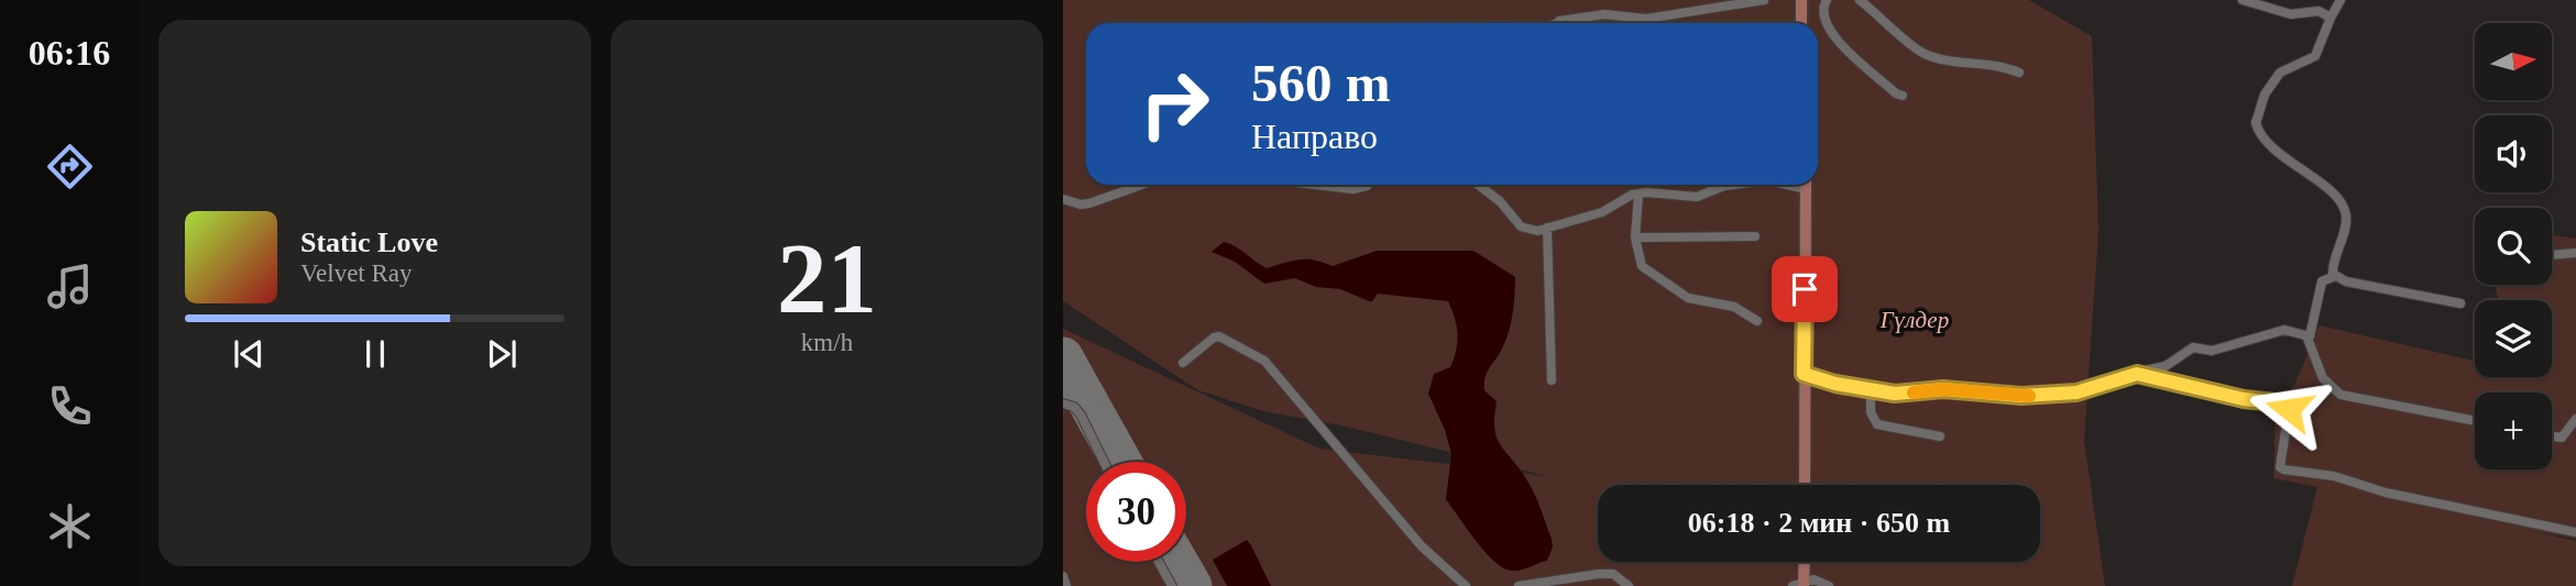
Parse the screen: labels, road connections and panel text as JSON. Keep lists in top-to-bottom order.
{
  "parks": ["Гүлдер"],
  "north": "right",
  "page": {
    "tabs": "06:16",
    "tile": ["21", "km/h"],
    "map_buttons": "+",
    "turn": ["560 m", "Направо"],
    "song": ["Static Love", "Velvet Ray"],
    "limit": "30",
    "trip": "06:18 · 2 мин · 650 m"
  }
}
